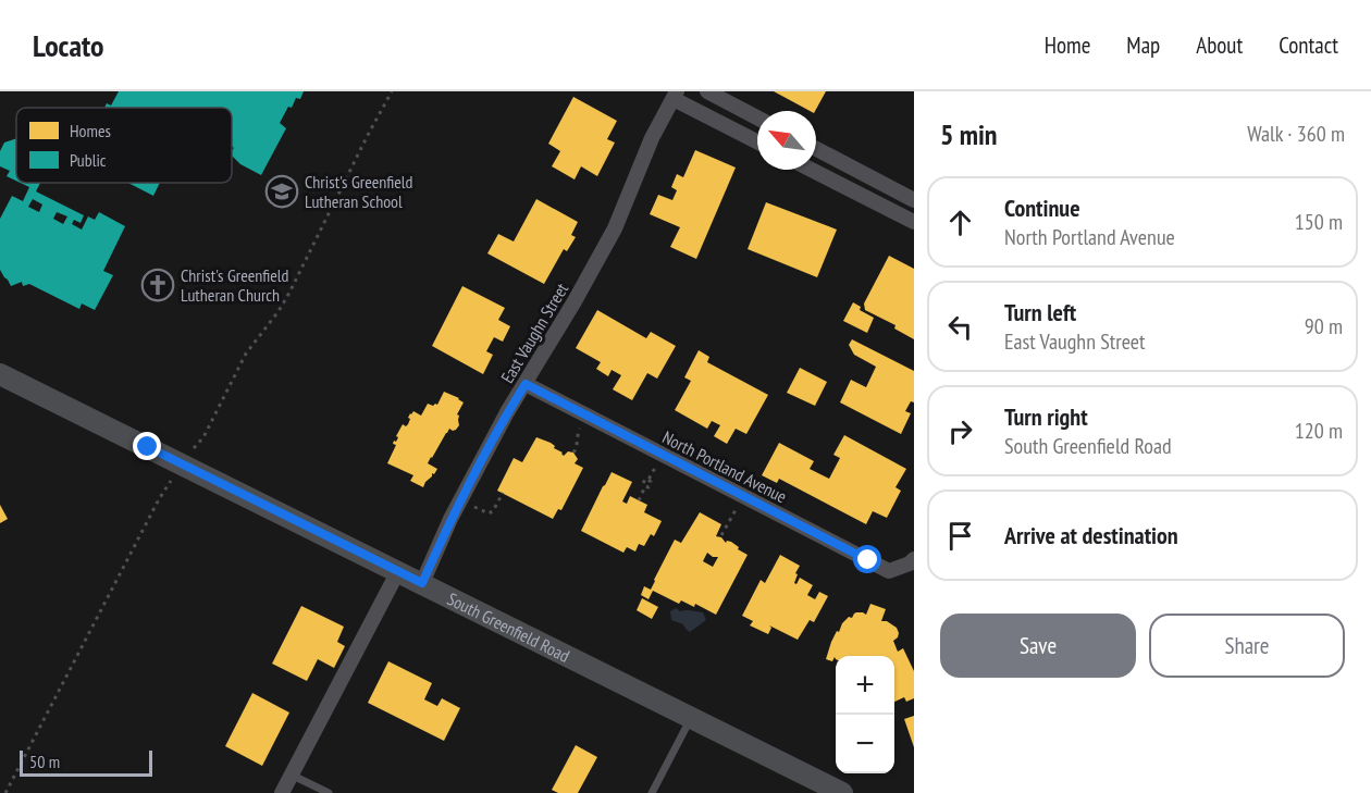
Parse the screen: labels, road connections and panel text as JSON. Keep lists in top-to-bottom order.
{
  "streets": {
    "main road": ["South Greenfield Road"],
    "street": ["East Vaughn Street", "North Portland Avenue"]
  },
  "crossings": [
    ["East Vaughn Street", "North Portland Avenue"],
    ["East Vaughn Street", "South Greenfield Road"]
  ],
  "places": {
    "school or university": ["Christ's Greenfield Lutheran School"],
    "church": ["Christ's Greenfield Lutheran Church"]
  },
  "legend": ["Homes", "Public"],
  "scale_bar": "50 m",
  "north": "top left",
  "page": {
    "header": "Locato",
    "nav": [
      "Home",
      "Map",
      "About",
      "Contact"
    ],
    "heading": ["5 min", "Walk · 360 m"],
    "list": [
      ["Continue", "North Portland Avenue", "150 m"],
      ["Turn left", "East Vaughn Street", "90 m"],
      ["Turn right", "South Greenfield Road", "120 m"],
      "Arrive at destination"
    ],
    "buttons": ["Save", "Share"],
    "map_buttons": ["+", "−"],
    "scale": "50 m"
  }
}
